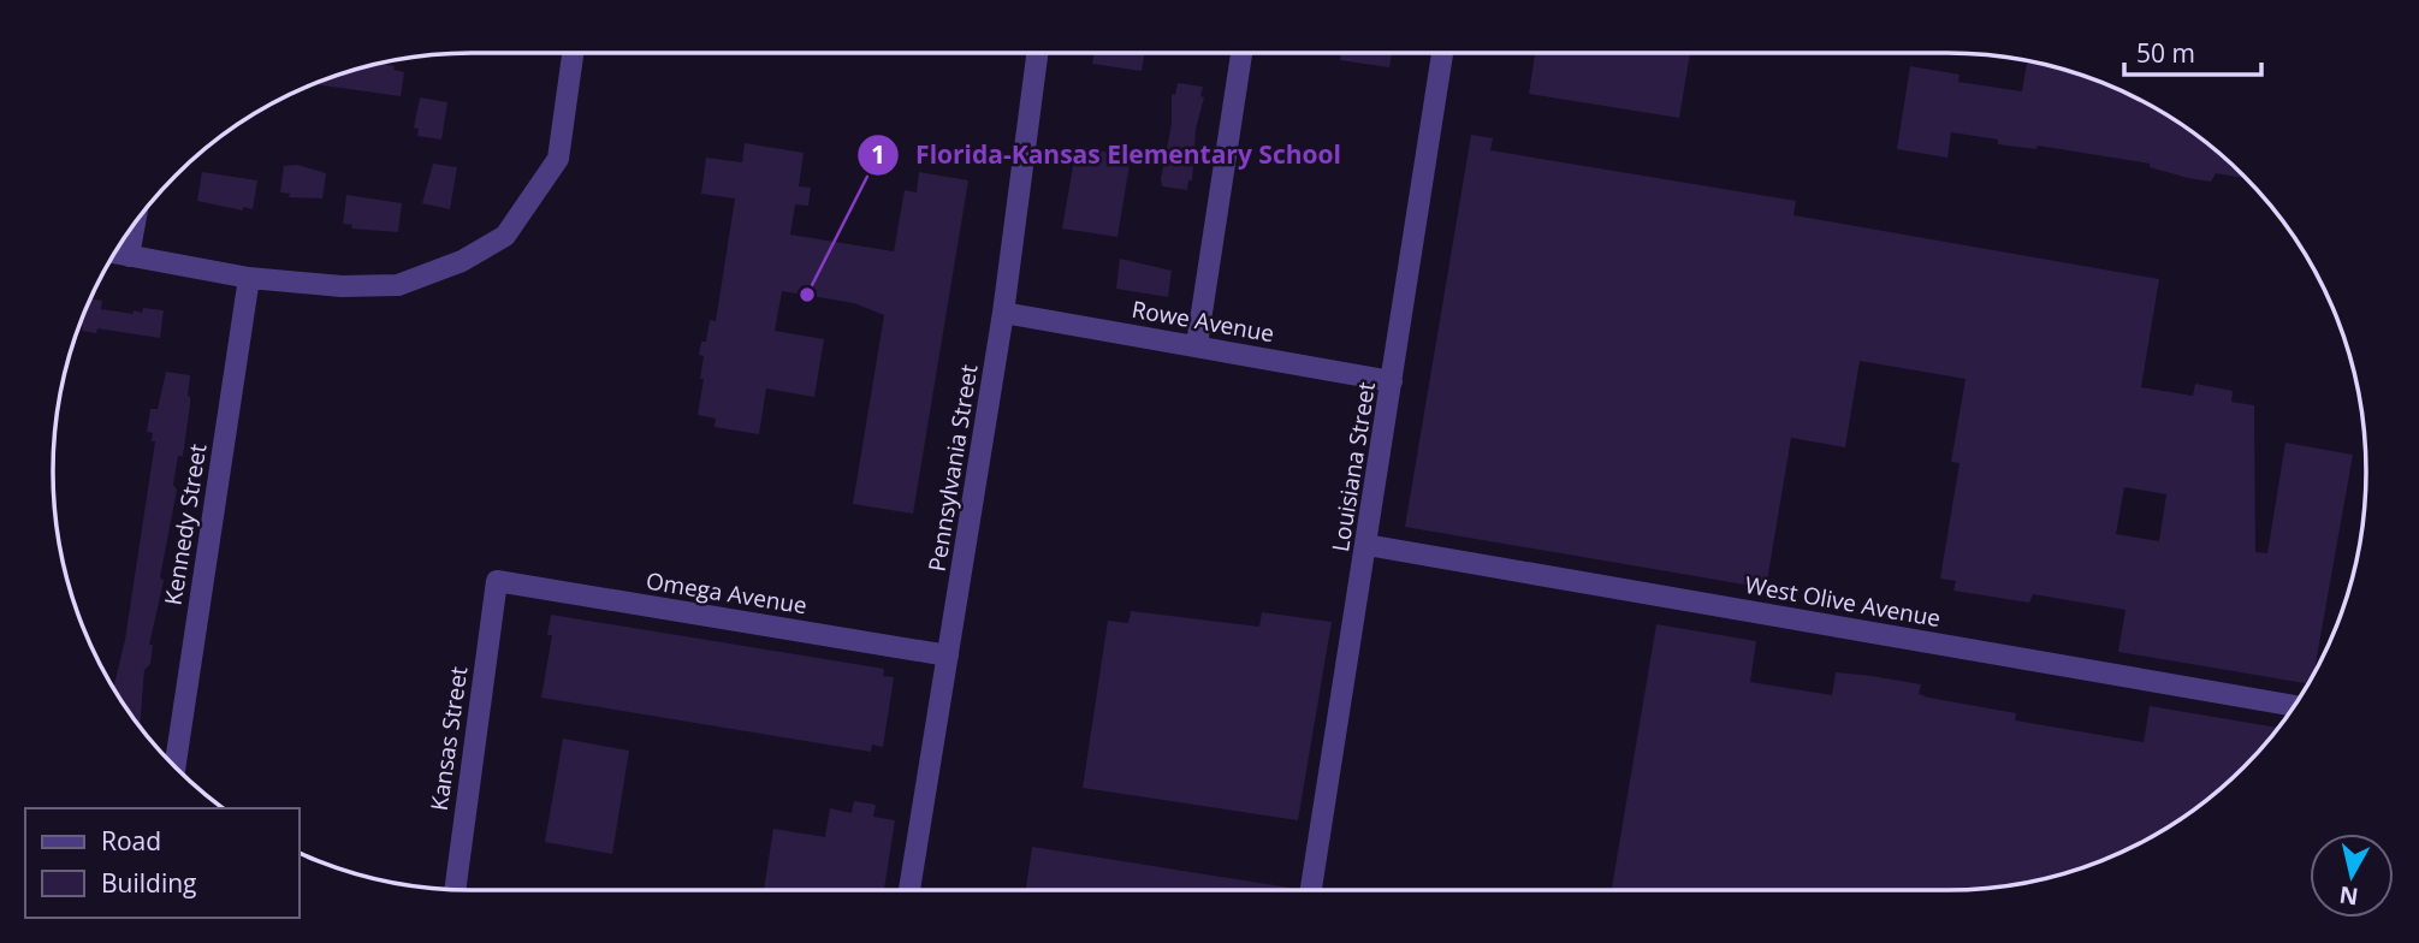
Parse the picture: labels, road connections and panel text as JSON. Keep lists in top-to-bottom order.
{
  "streets": {
    "street": [
      "Rowe Avenue",
      "Louisiana Street",
      "Pennsylvania Street",
      "Kennedy Street",
      "Omega Avenue",
      "West Olive Avenue",
      "Kansas Street"
    ]
  },
  "crossings": [
    ["Rowe Avenue", "Louisiana Street"],
    ["Rowe Avenue", "Pennsylvania Street"],
    ["Louisiana Street", "West Olive Avenue"],
    ["Pennsylvania Street", "Omega Avenue"],
    ["Omega Avenue", "Kansas Street"]
  ],
  "places": ["Florida-Kansas Elementary School"],
  "legend": ["Road", "Building"],
  "scale_bar": "50 m",
  "north": "bottom"
}
